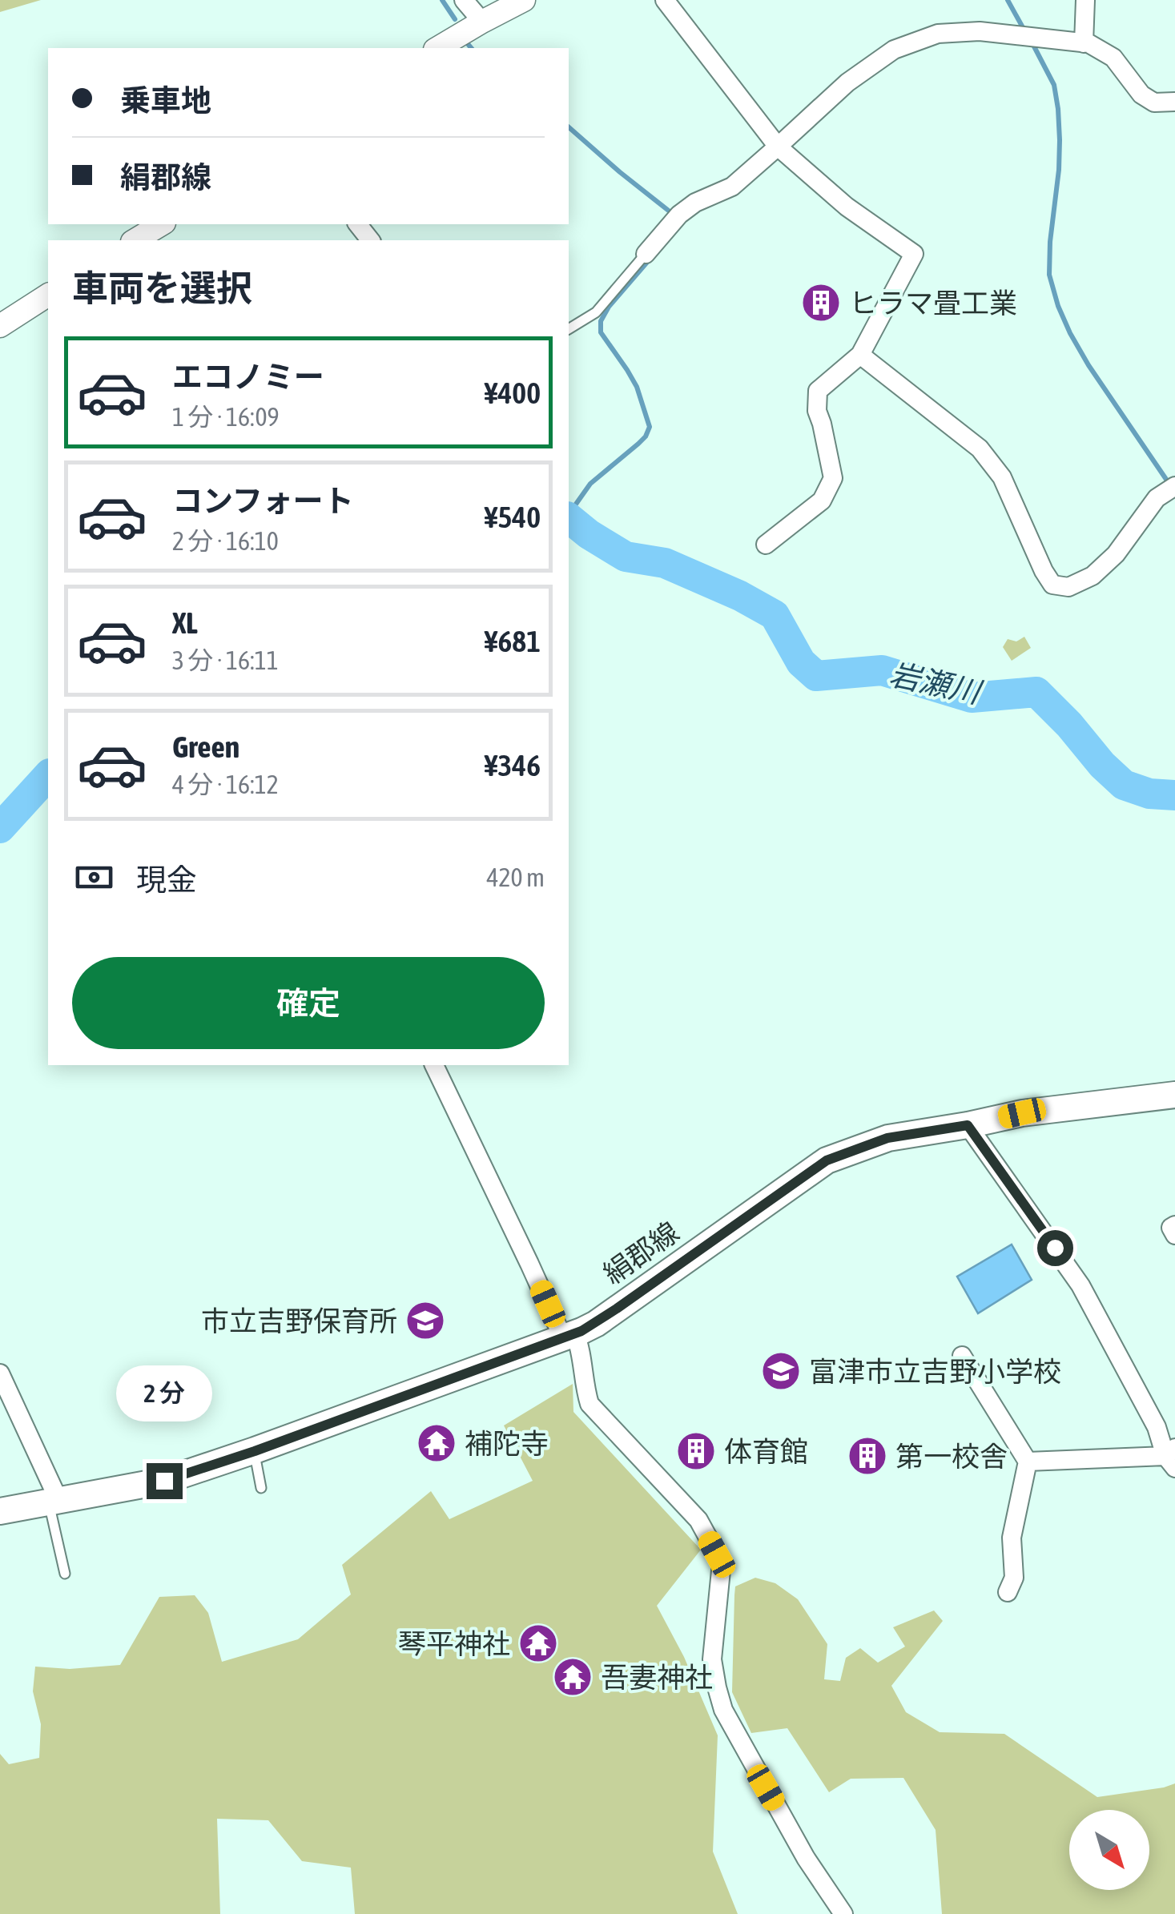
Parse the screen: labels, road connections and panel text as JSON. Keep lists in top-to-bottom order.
{
  "streets": {
    "main road": ["絹郡線"]
  },
  "water": ["岩瀬川"],
  "places": {
    "building": ["ヒラマ畳工業", "体育館", "第一校舎"],
    "school or university": ["市立吉野保育所", "富津市立吉野小学校"],
    "temple": ["補陀寺", "琴平神社", "吾妻神社"]
  },
  "north": "bottom right",
  "page": {
    "banner": ["乗車地", "絹郡線"],
    "heading": "車両を選択",
    "list": [
      {
        "name": "エコノミー",
        "note": "1 分 · 16:09",
        "value": "¥400"
      },
      {
        "name": "コンフォート",
        "note": "2 分 · 16:10",
        "value": "¥540"
      },
      {
        "name": "XL",
        "note": "3 分 · 16:11",
        "value": "¥681"
      },
      {
        "name": "Green",
        "note": "4 分 · 16:12",
        "value": "¥346"
      }
    ],
    "pay": ["現金", "420 m"],
    "buttons": "確定",
    "bubble": "2 分"
  }
}
